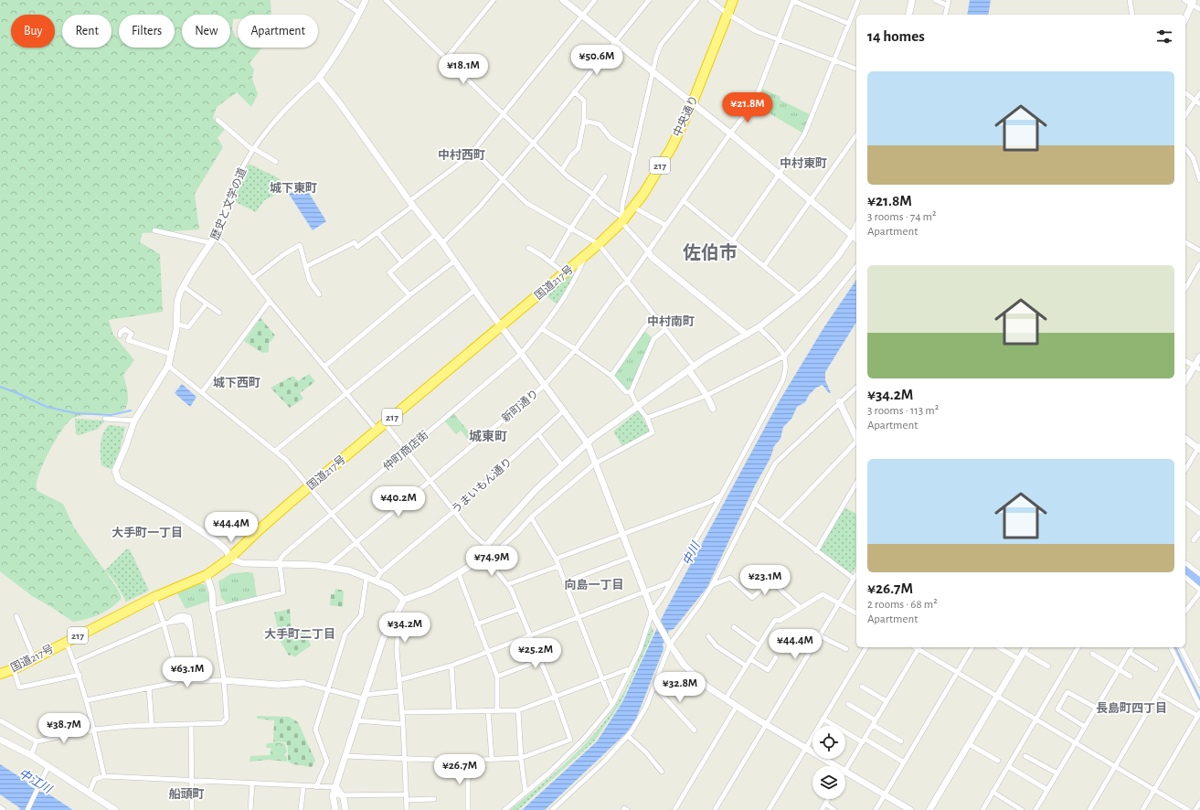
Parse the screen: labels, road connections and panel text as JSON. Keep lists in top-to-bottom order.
{
  "streets": {
    "highway": ["中央通り", "217", "国道217号"],
    "street": [
      "歴史と文学の道",
      "新町通り",
      "仲町商店街",
      "うまいもん通り"
    ]
  },
  "crossings": [
    ["中央通り", "国道217号"],
    ["歴史と文学の道", "国道217号"],
    ["国道217号", "仲町商店街"]
  ],
  "districts": [
    "中村西町",
    "中村東町",
    "城下東町",
    "佐伯市",
    "中村南町",
    "城下西町",
    "城東町",
    "大手町一丁目",
    "向島一丁目",
    "大手町二丁目",
    "長島町四丁目",
    "船頭町"
  ],
  "water": ["中川", "中江川"],
  "page": {
    "chip": [
      "Buy",
      "Rent",
      "Filters",
      "New",
      "Apartment"
    ],
    "heading": "14 homes",
    "price": [
      "¥50.6M",
      "¥18.1M",
      "¥21.8M",
      "¥40.2M",
      "¥44.4M",
      "¥74.9M",
      "¥23.1M",
      "¥34.2M",
      "¥44.4M",
      "¥25.2M",
      "¥63.1M",
      "¥32.8M",
      "¥38.7M",
      "¥26.7M"
    ],
    "list": [
      {
        "name": "¥21.8M",
        "note": "3 rooms · 74 m² · Apartment"
      },
      {
        "name": "¥34.2M",
        "note": "3 rooms · 113 m² · Apartment"
      },
      {
        "name": "¥26.7M",
        "note": "2 rooms · 68 m² · Apartment"
      }
    ]
  }
}
